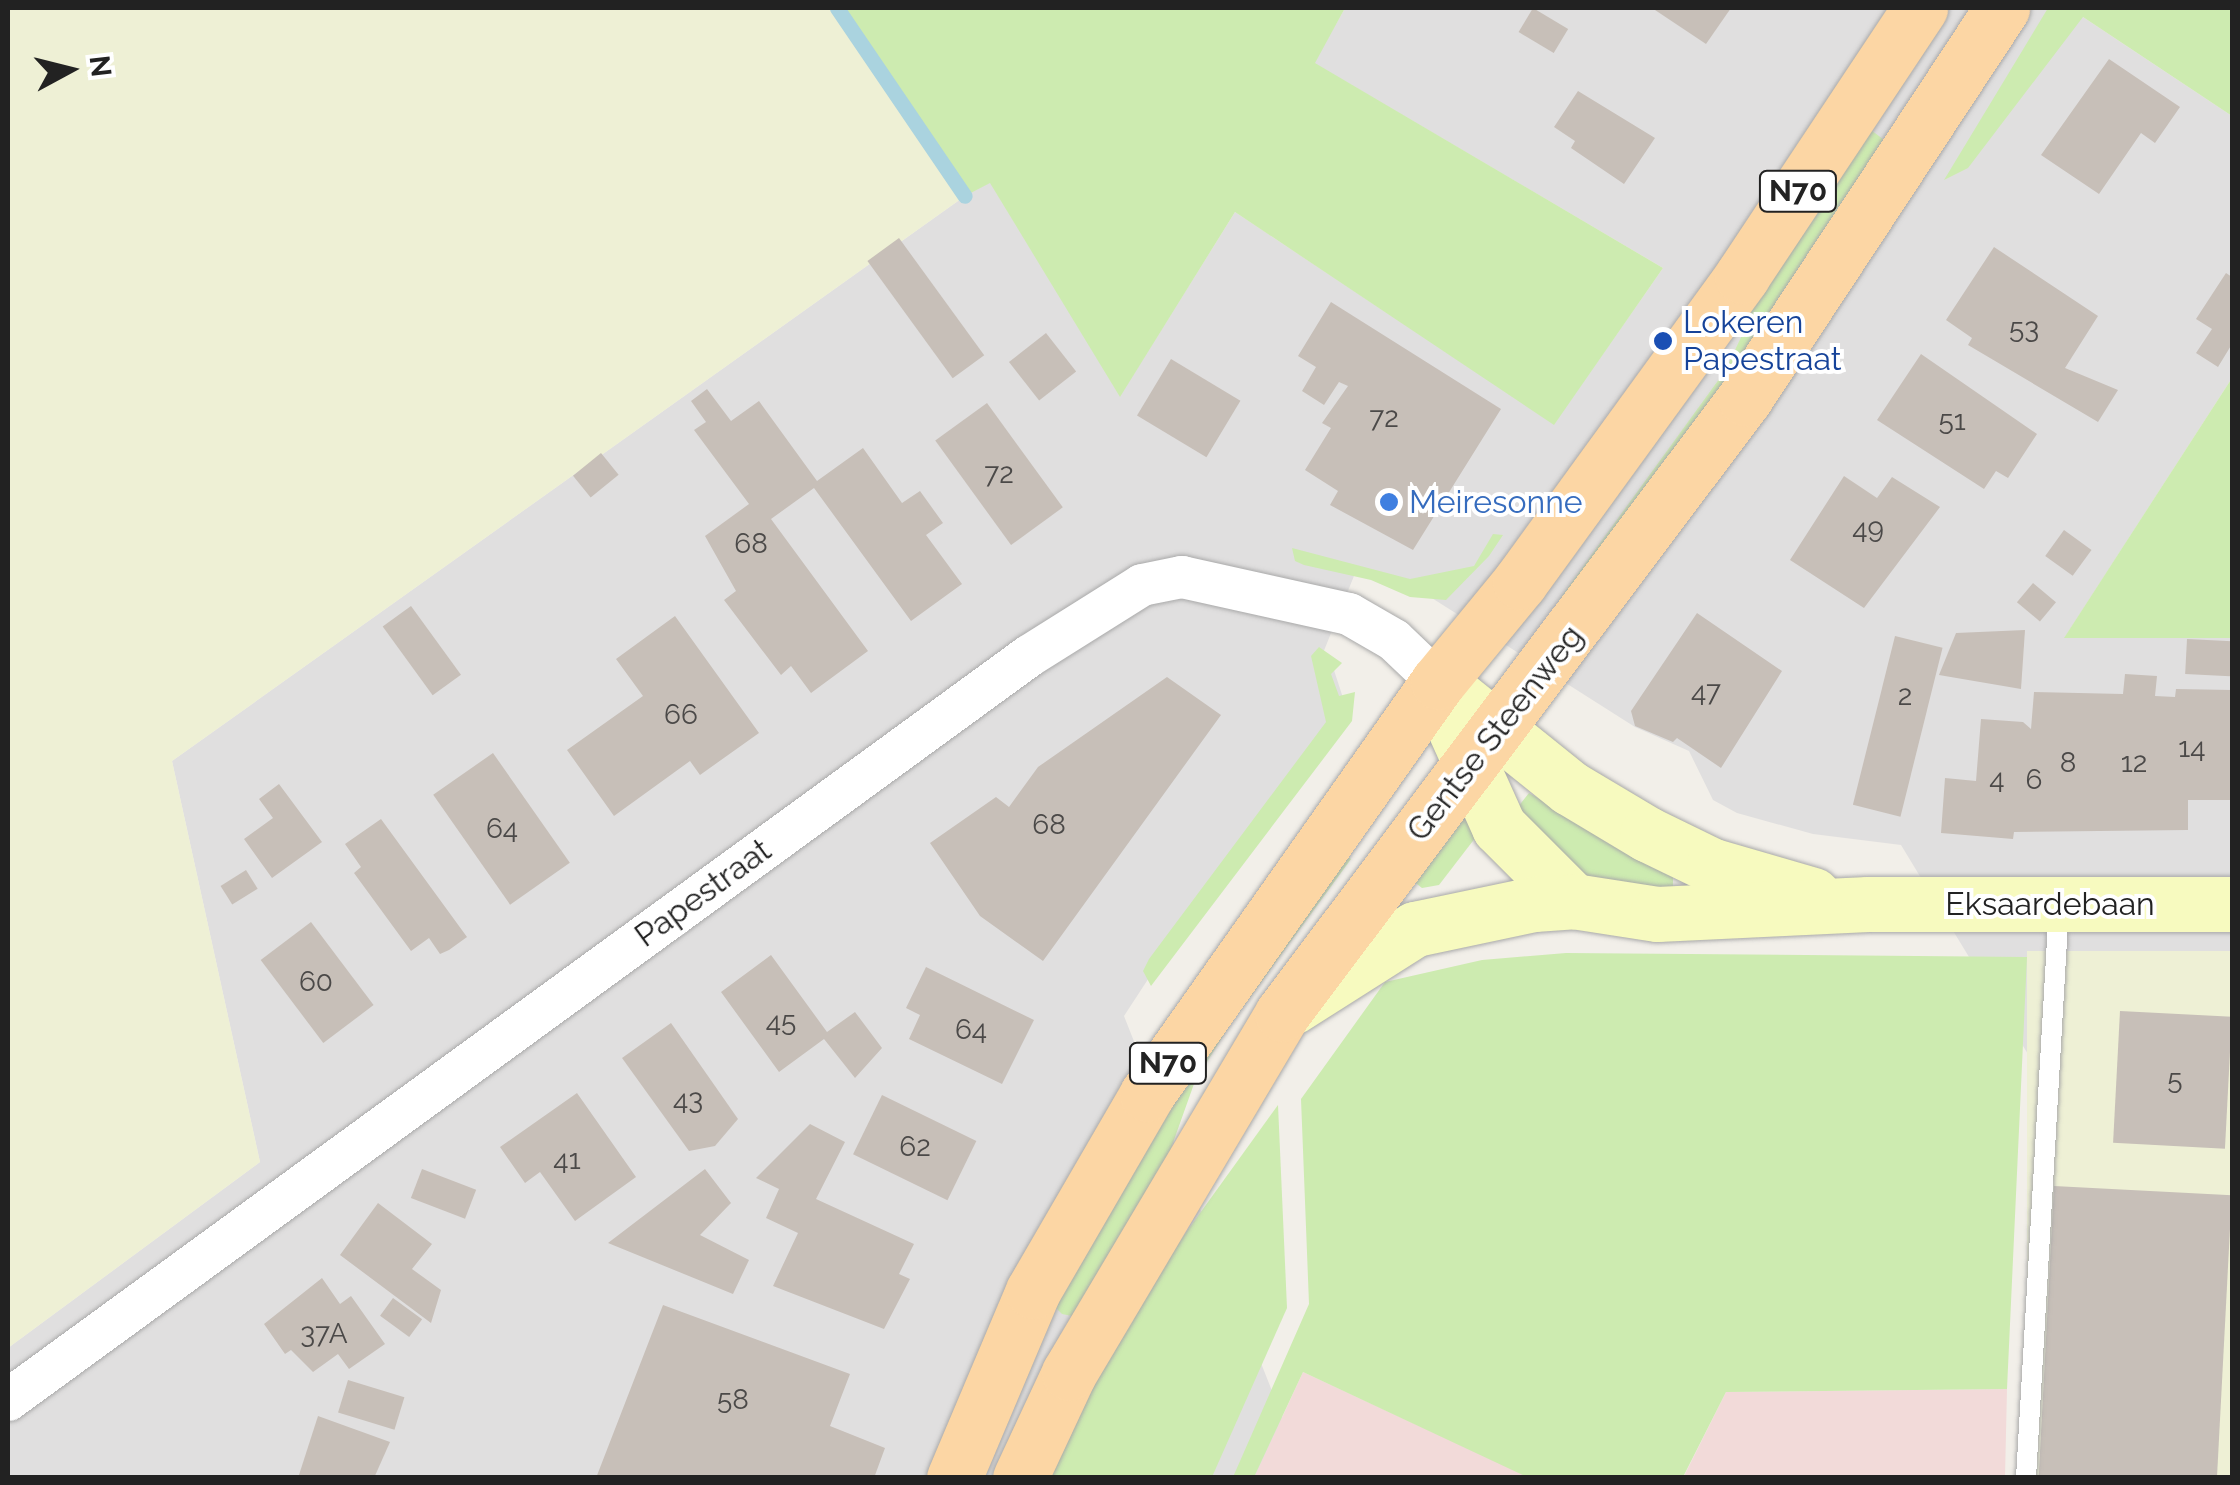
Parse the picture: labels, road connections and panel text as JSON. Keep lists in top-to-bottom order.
{
  "streets": {
    "main road": ["N70", "Gentse Steenweg", "Eksaardebaan"],
    "street": ["Papestraat"]
  },
  "crossings": [
    ["N70", "Papestraat"],
    ["Gentse Steenweg", "Eksaardebaan"]
  ],
  "places": ["Lokeren Papestraat", "Meiresonne"],
  "house_numbers": [
    "53",
    "72",
    "51",
    "72",
    "49",
    "68",
    "47",
    "2",
    "66",
    "14",
    "8",
    "12",
    "4",
    "6",
    "68",
    "64",
    "60",
    "45",
    "64",
    "5",
    "43",
    "62",
    "41",
    "37A",
    "58"
  ],
  "north": "right"
}
